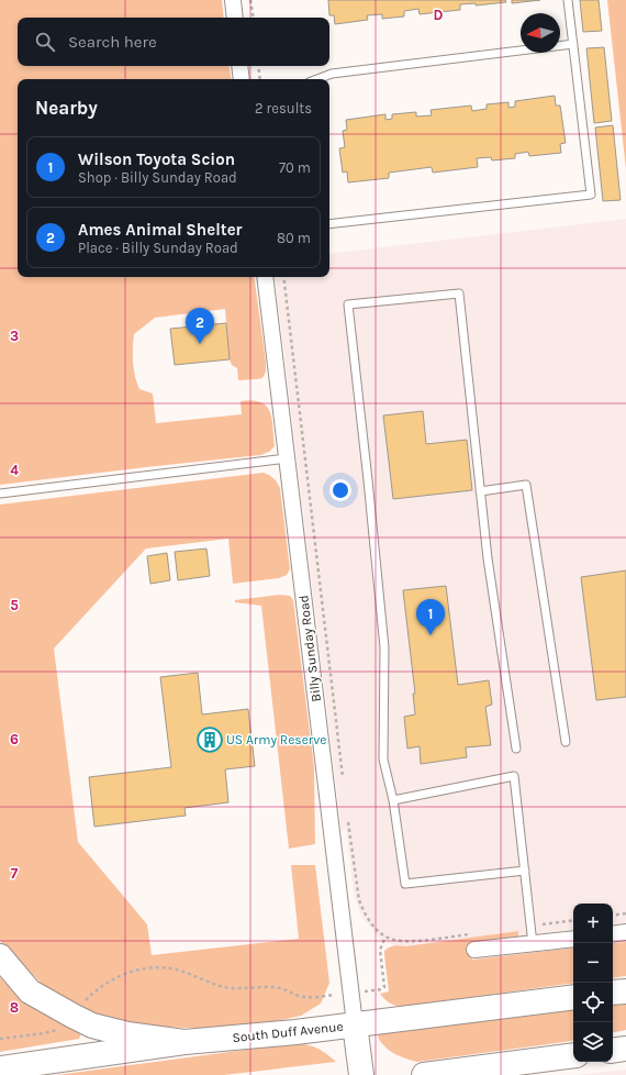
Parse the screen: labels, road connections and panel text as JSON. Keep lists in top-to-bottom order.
{
  "streets": {
    "main road": ["South Duff Avenue"],
    "street": ["Billy Sunday Road"]
  },
  "crossings": [
    ["Billy Sunday Road", "South Duff Avenue"]
  ],
  "places": {
    "building": ["US Army Reserve"]
  },
  "north": "left",
  "page": {
    "search": "Search here",
    "heading": ["Nearby", "2 results"],
    "list": [
      {
        "mark": "1",
        "name": "Wilson Toyota Scion",
        "note": "Shop · Billy Sunday Road",
        "value": "70 m"
      },
      {
        "mark": "2",
        "name": "Ames Animal Shelter",
        "note": "Place · Billy Sunday Road",
        "value": "80 m"
      }
    ],
    "pins": ["2", "1"],
    "map_buttons": ["+", "−"]
  },
  "grid": {
    "columns": ["D"],
    "rows": [
      "3",
      "4",
      "5",
      "6",
      "7",
      "8"
    ]
  }
}
